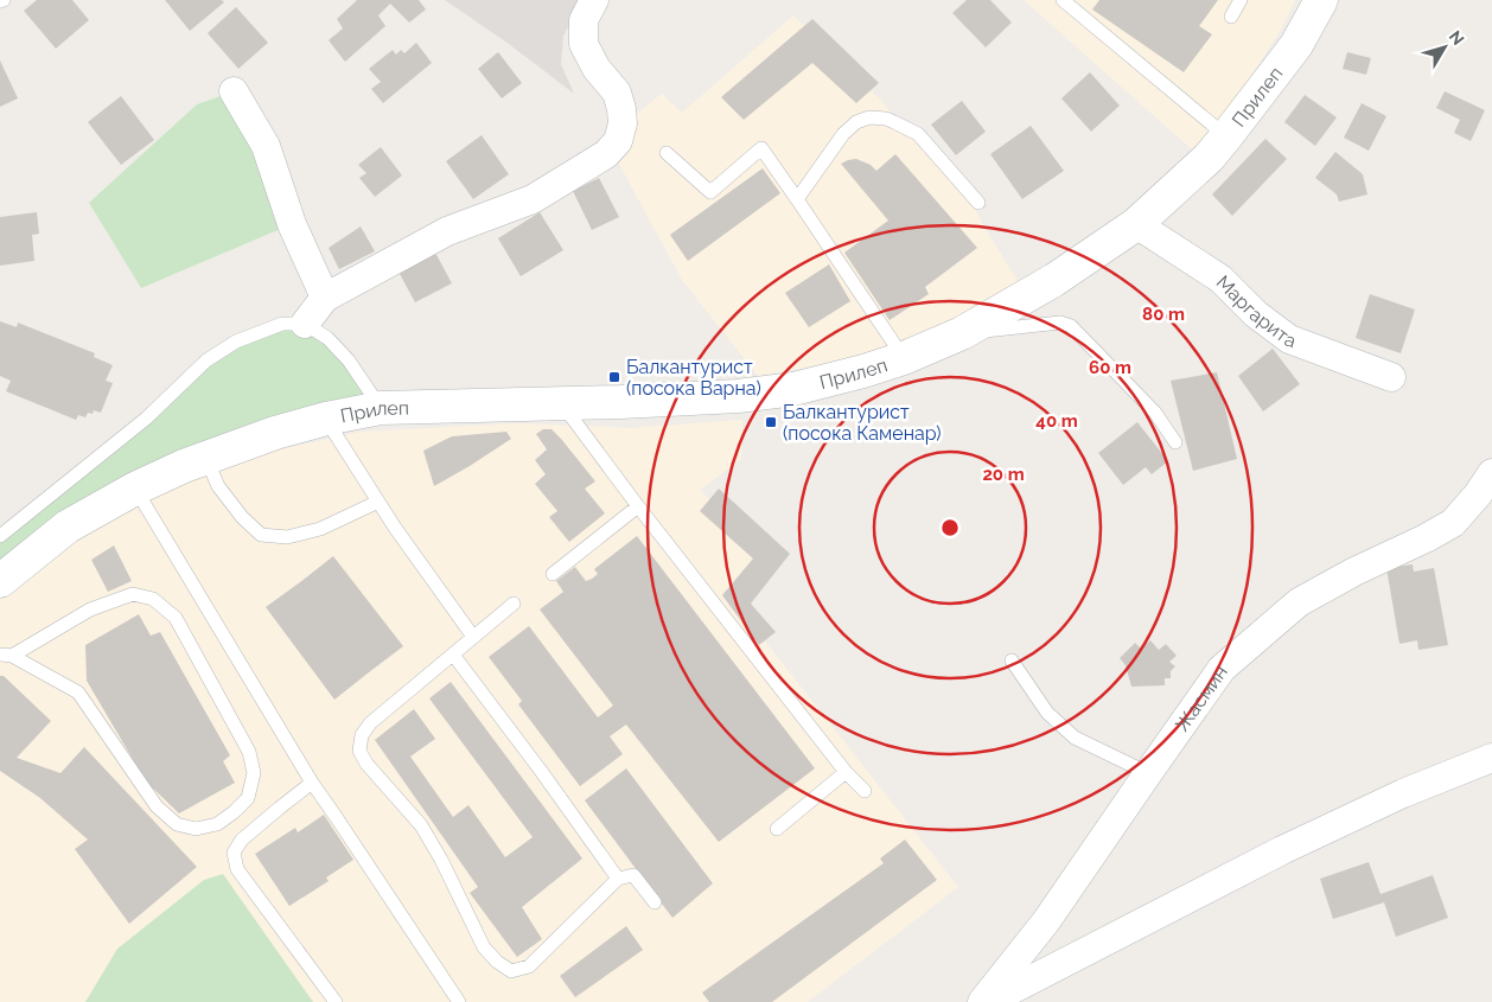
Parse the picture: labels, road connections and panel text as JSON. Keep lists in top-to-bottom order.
{
  "streets": {
    "street": ["Прилеп", "Маргарита", "Жасмин"]
  },
  "crossings": [
    ["Прилеп", "Маргарита"]
  ],
  "places": {
    "transit": ["Балкантурист (посока Варна)", "Балкантурист (посока Каменар)"]
  },
  "north": "top right",
  "rings": [
    "80 m",
    "60 m",
    "40 m",
    "20 m"
  ]
}
